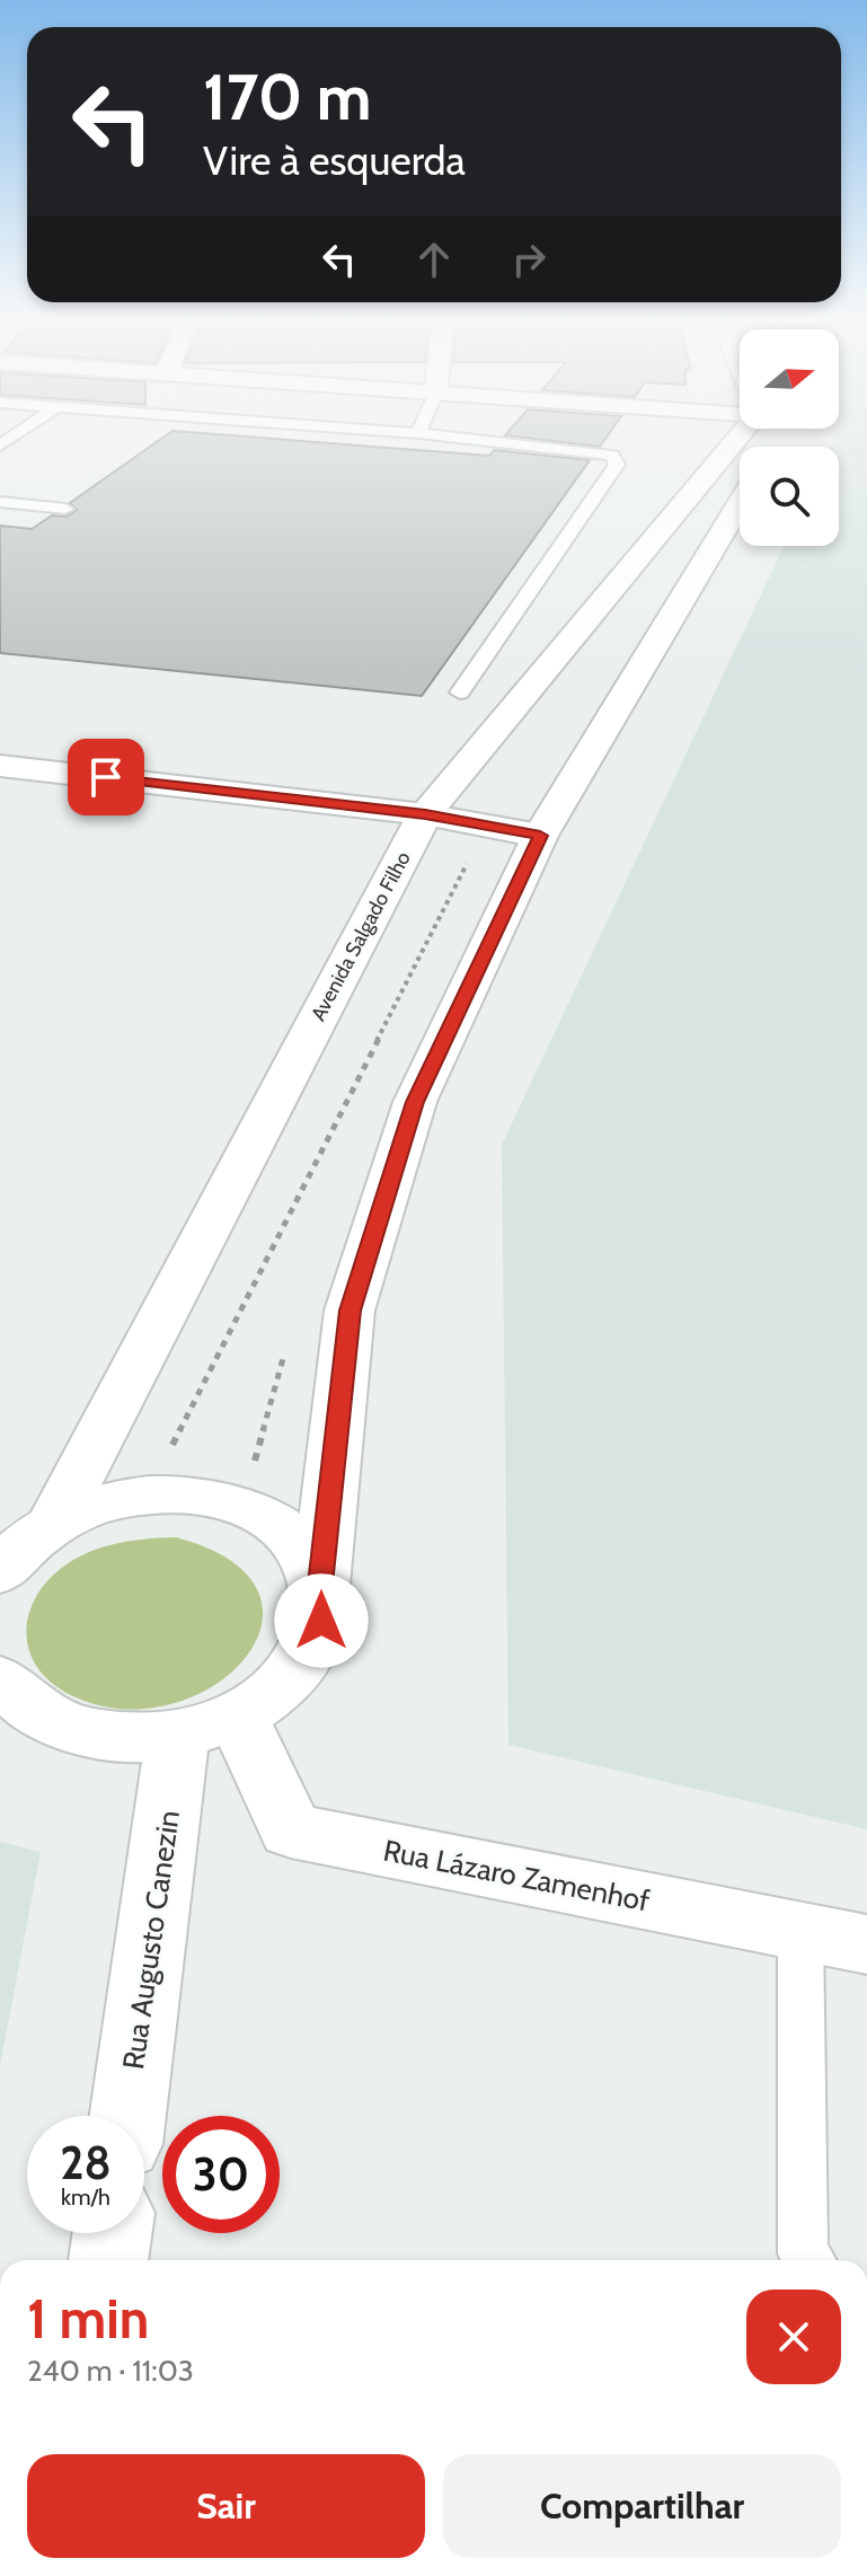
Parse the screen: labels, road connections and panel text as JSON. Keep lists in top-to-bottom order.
{
  "streets": {
    "street": ["Avenida Salgado Filho", "Rua Lázaro Zamenhof", "Rua Augusto Canezin"]
  },
  "crossings": [
    ["Rua Lázaro Zamenhof", "Rua Augusto Canezin"]
  ],
  "north": "right",
  "page": {
    "turn": ["170 m", "Vire à esquerda"],
    "speed": "28 km/h",
    "limit": "30",
    "heading": ["1 min", "240 m · 11:03"],
    "buttons": ["Sair", "Compartilhar"]
  }
}
